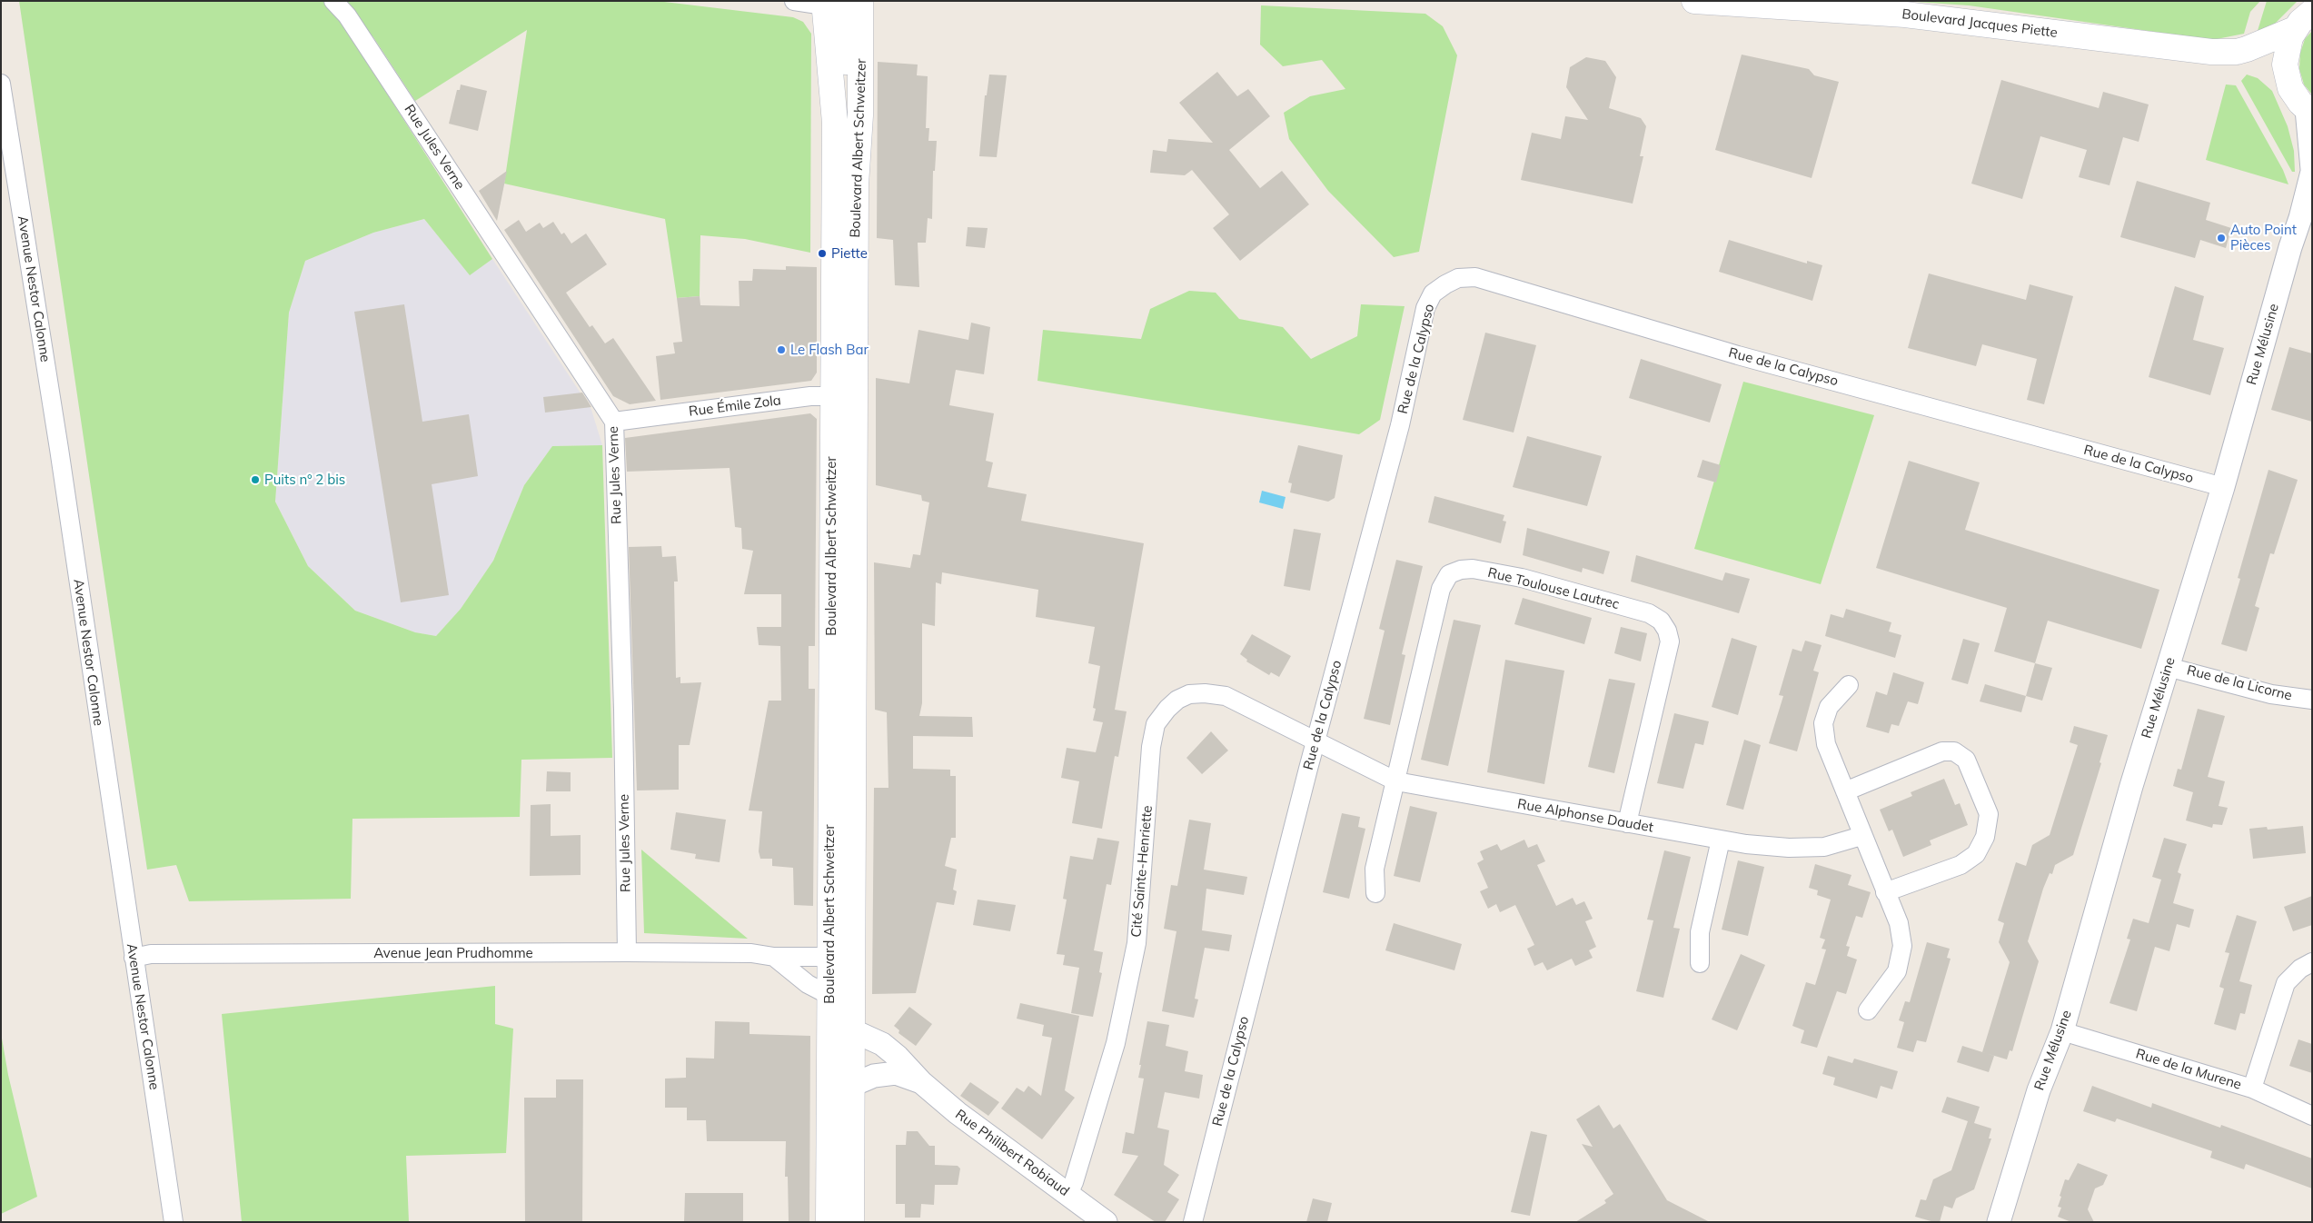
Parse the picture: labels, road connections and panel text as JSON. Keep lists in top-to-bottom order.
{
  "streets": {
    "main road": ["Boulevard Jacques Piette", "Boulevard Albert Schweitzer"],
    "street": [
      "Rue Jules Verne",
      "Avenue Nestor Calonne",
      "Rue Mélusine",
      "Rue de la Calypso",
      "Rue Émile Zola",
      "Rue Toulouse Lautrec",
      "Rue de la Licorne",
      "Rue Alphonse Daudet",
      "Cité Sainte-Henriette",
      "Avenue Jean Prudhomme",
      "Rue de la Murene",
      "Rue Philibert Robiaud"
    ]
  },
  "crossings": [
    ["Rue Jules Verne", "Rue Émile Zola"],
    ["Rue Jules Verne", "Avenue Jean Prudhomme"],
    ["Boulevard Albert Schweitzer", "Rue Émile Zola"],
    ["Boulevard Albert Schweitzer", "Avenue Jean Prudhomme"],
    ["Boulevard Albert Schweitzer", "Rue Philibert Robiaud"],
    ["Avenue Nestor Calonne", "Avenue Jean Prudhomme"],
    ["Rue Mélusine", "Rue de la Calypso"],
    ["Rue Mélusine", "Rue de la Licorne"],
    ["Rue Mélusine", "Rue de la Murene"],
    ["Rue de la Calypso", "Rue Alphonse Daudet"],
    ["Rue de la Calypso", "Cité Sainte-Henriette"],
    ["Rue Toulouse Lautrec", "Rue Alphonse Daudet"],
    ["Rue Alphonse Daudet", "Cité Sainte-Henriette"],
    ["Cité Sainte-Henriette", "Rue Philibert Robiaud"]
  ],
  "places": [
    "Auto Point Pièces",
    "Piette",
    "Le Flash Bar",
    "Puits n° 2 bis"
  ]
}
